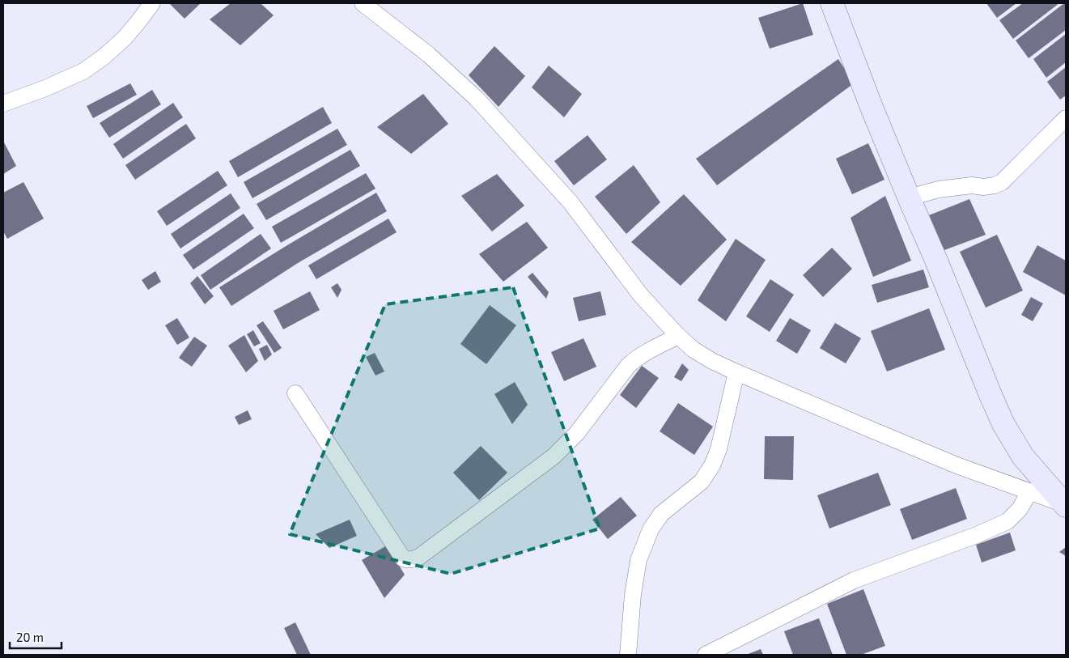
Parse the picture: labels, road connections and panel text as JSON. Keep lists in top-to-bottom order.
{
  "scale_bar": "20 m"
}
